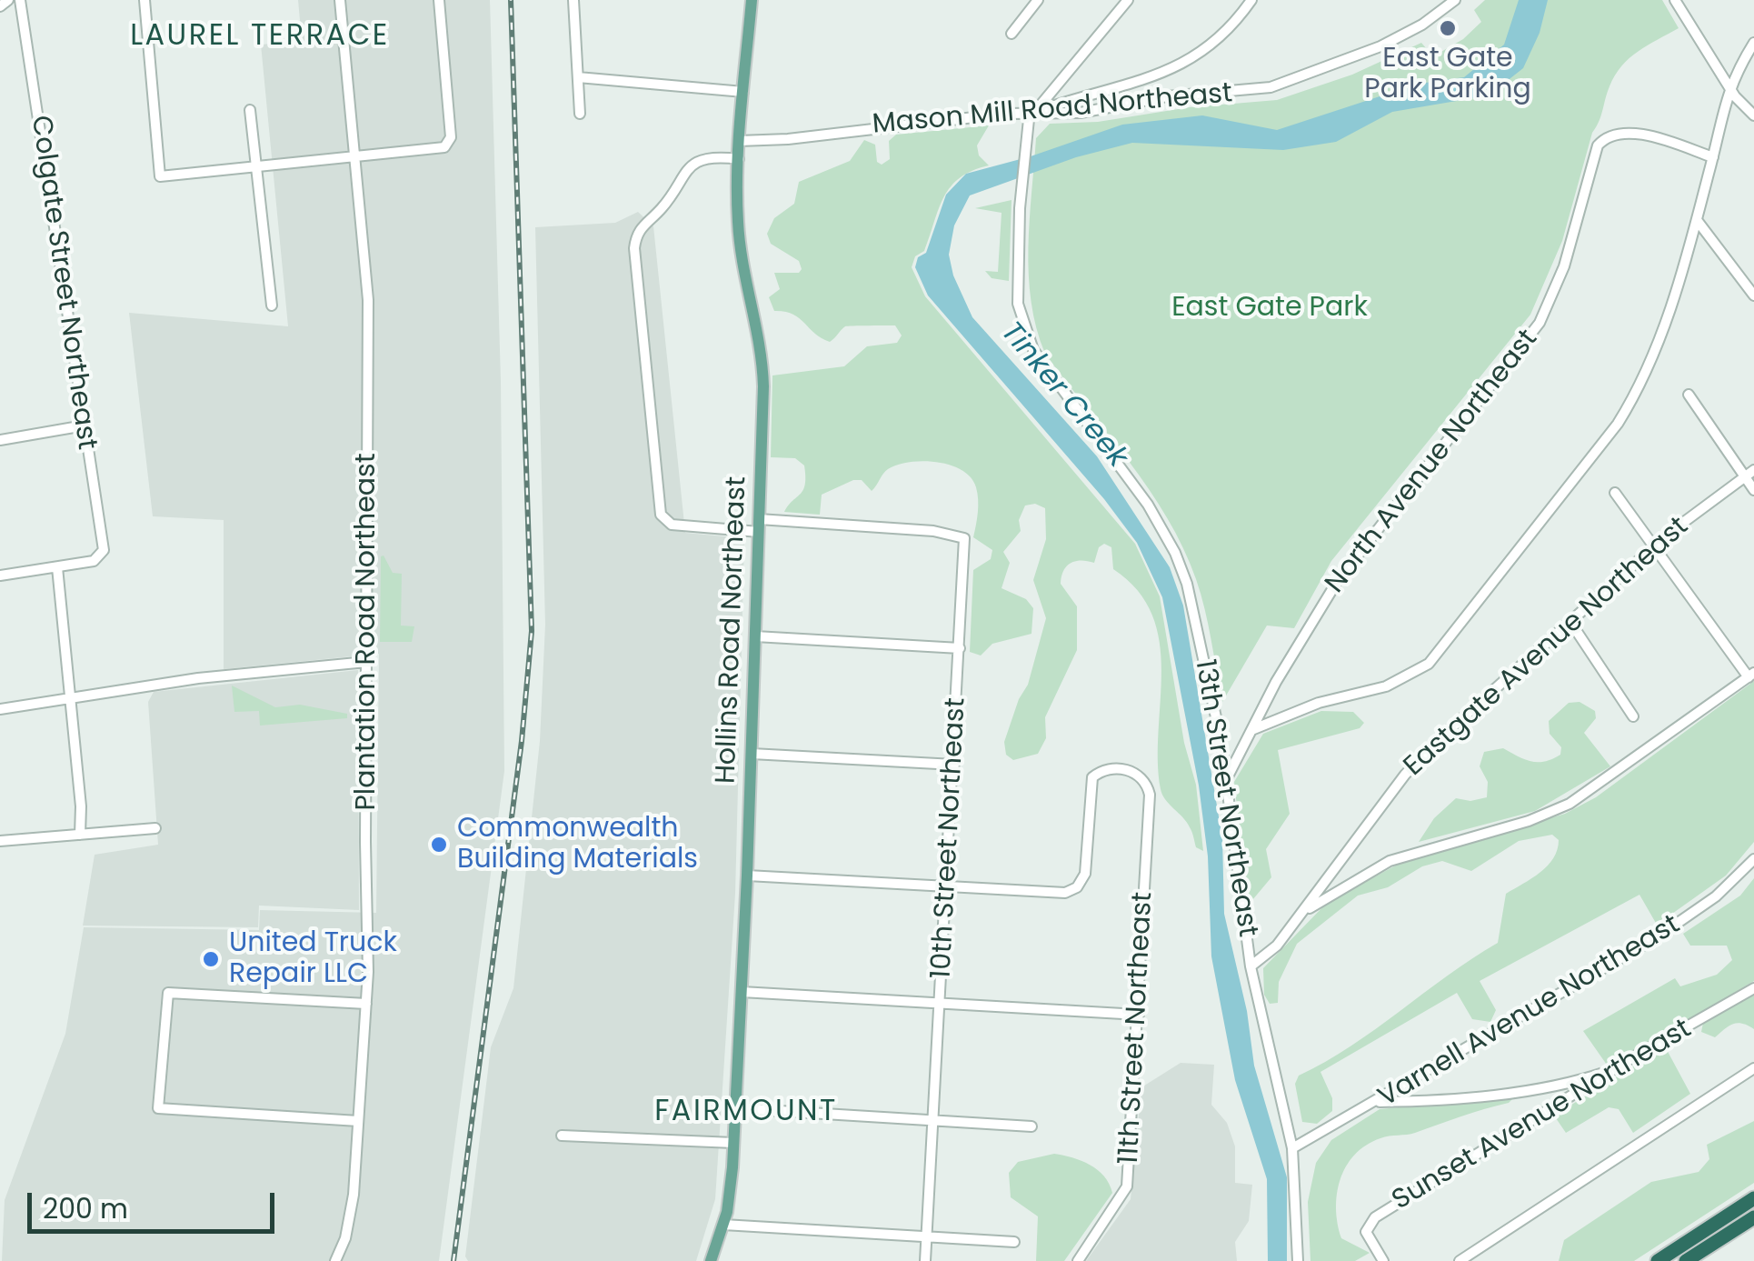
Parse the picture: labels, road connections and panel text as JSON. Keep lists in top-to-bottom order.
{
  "streets": {
    "main road": ["Hollins Road Northeast"],
    "street": [
      "Mason Mill Road Northeast",
      "Colgate Street Northeast",
      "North Avenue Northeast",
      "Plantation Road Northeast",
      "Eastgate Avenue Northeast",
      "13th Street Northeast",
      "10th Street Northeast",
      "Varnell Avenue Northeast",
      "11th Street Northeast",
      "Sunset Avenue Northeast"
    ]
  },
  "crossings": [
    ["Mason Mill Road Northeast", "Hollins Road Northeast"],
    ["Mason Mill Road Northeast", "13th Street Northeast"],
    ["North Avenue Northeast", "13th Street Northeast"],
    ["Hollins Road Northeast", "10th Street Northeast"],
    ["Eastgate Avenue Northeast", "13th Street Northeast"],
    ["13th Street Northeast", "Varnell Avenue Northeast"],
    ["10th Street Northeast", "11th Street Northeast"]
  ],
  "districts": ["LAUREL TERRACE", "FAIRMOUNT"],
  "water": ["Tinker Creek"],
  "parks": ["East Gate Park"],
  "places": ["East Gate Park Parking", "Commonwealth Building Materials", "United Truck Repair LLC"],
  "scale_bar": "200 m"
}
